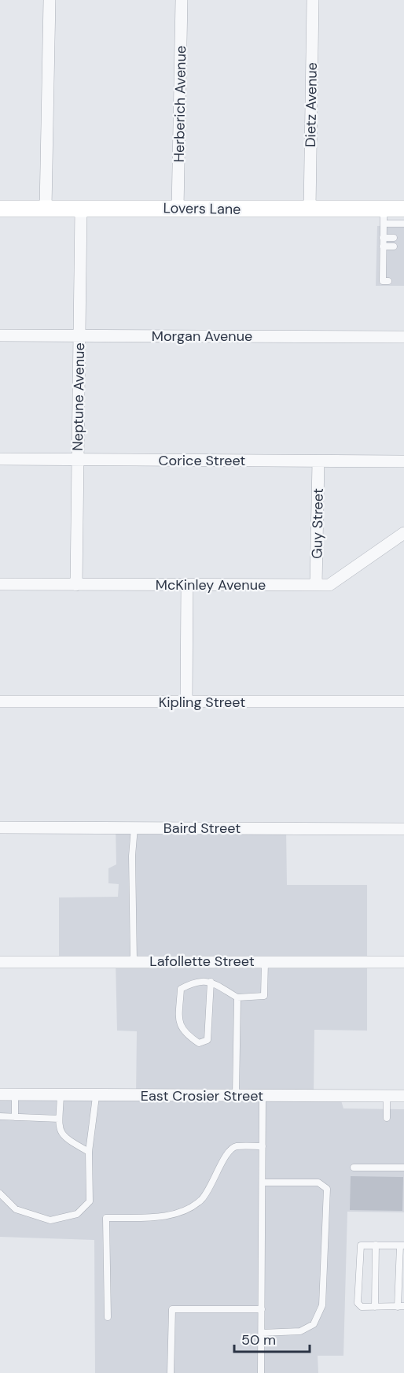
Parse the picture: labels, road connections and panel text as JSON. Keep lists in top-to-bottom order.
{
  "streets": {
    "street": [
      "Herberich Avenue",
      "Dietz Avenue",
      "Lovers Lane",
      "Morgan Avenue",
      "Neptune Avenue",
      "Corice Street",
      "Guy Street",
      "McKinley Avenue",
      "Kipling Street",
      "Baird Street",
      "Lafollette Street",
      "East Crosier Street"
    ]
  },
  "crossings": [
    ["Herberich Avenue", "Lovers Lane"],
    ["Dietz Avenue", "Lovers Lane"],
    ["Lovers Lane", "Neptune Avenue"],
    ["Morgan Avenue", "Neptune Avenue"],
    ["Neptune Avenue", "Corice Street"],
    ["Neptune Avenue", "McKinley Avenue"],
    ["Corice Street", "Guy Street"],
    ["Guy Street", "McKinley Avenue"]
  ],
  "scale_bar": "50 m"
}
